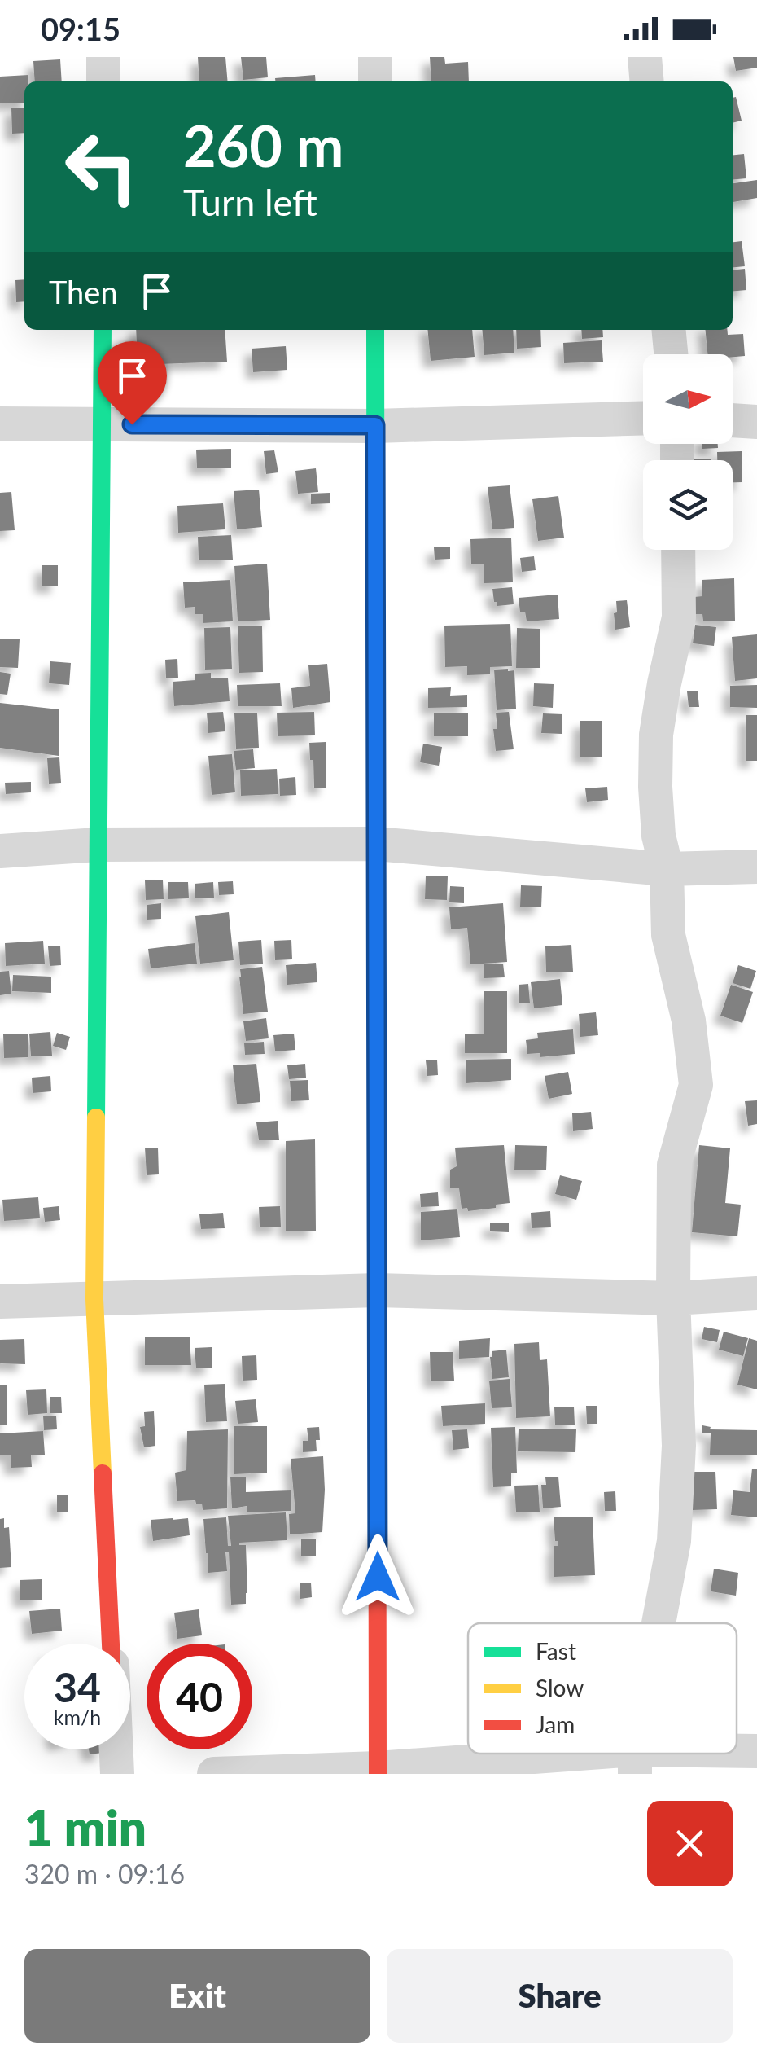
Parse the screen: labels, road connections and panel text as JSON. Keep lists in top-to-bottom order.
{
  "legend": ["Fast", "Slow", "Jam"],
  "north": "right",
  "page": {
    "status": "09:15",
    "turn": ["260 m", "Turn left"],
    "then": "Then",
    "speed": "34 km/h",
    "limit": "40",
    "heading": ["1 min", "320 m · 09:16"],
    "buttons": ["Exit", "Share"]
  }
}
